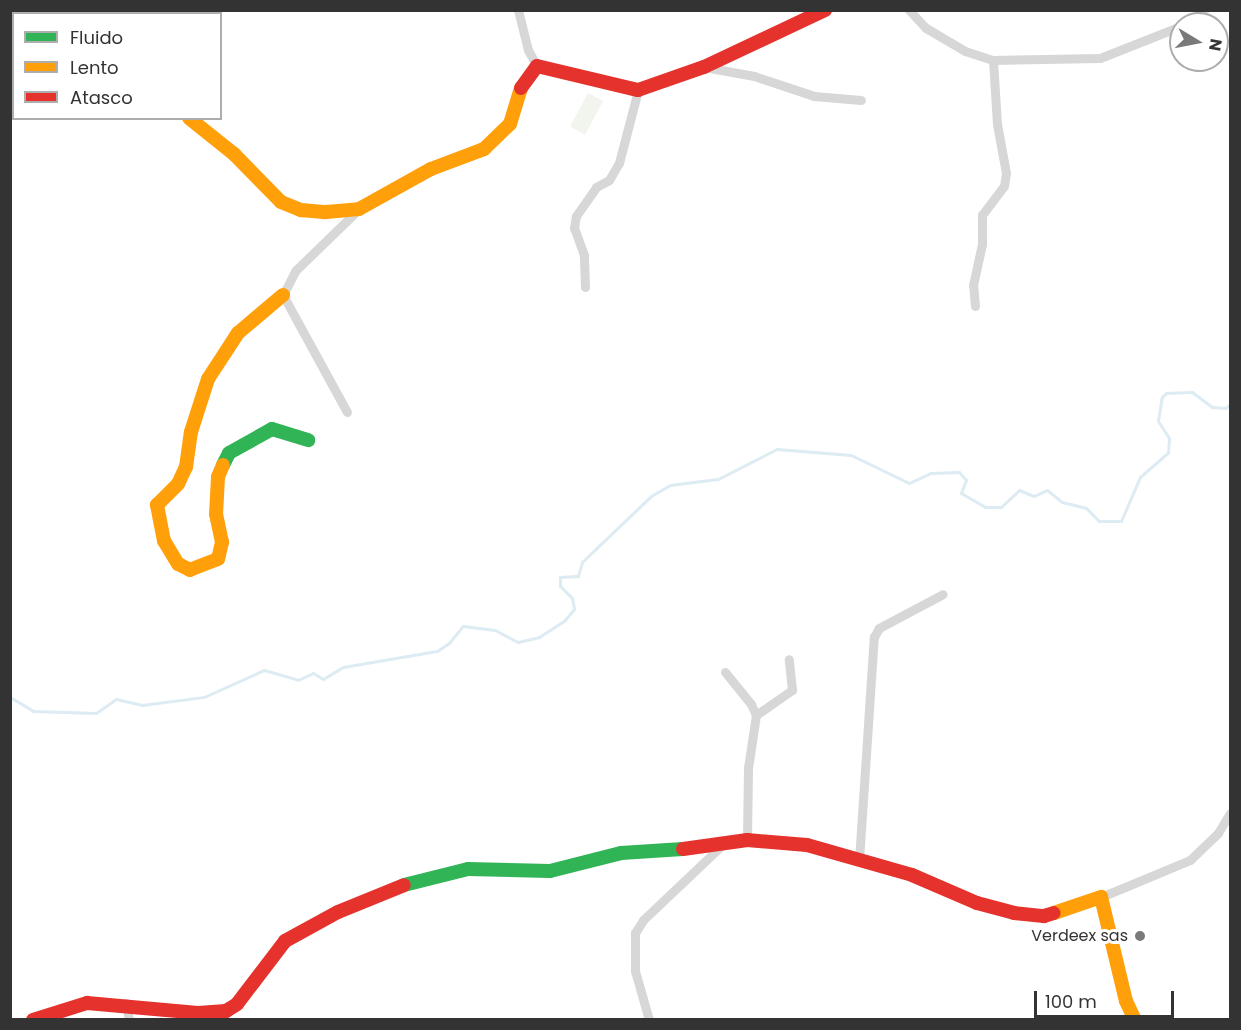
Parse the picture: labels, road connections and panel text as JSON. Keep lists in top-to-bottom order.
{
  "places": ["Verdeex sas"],
  "legend": ["Fluido", "Lento", "Atasco"],
  "scale_bar": "100 m",
  "north": "right"
}
